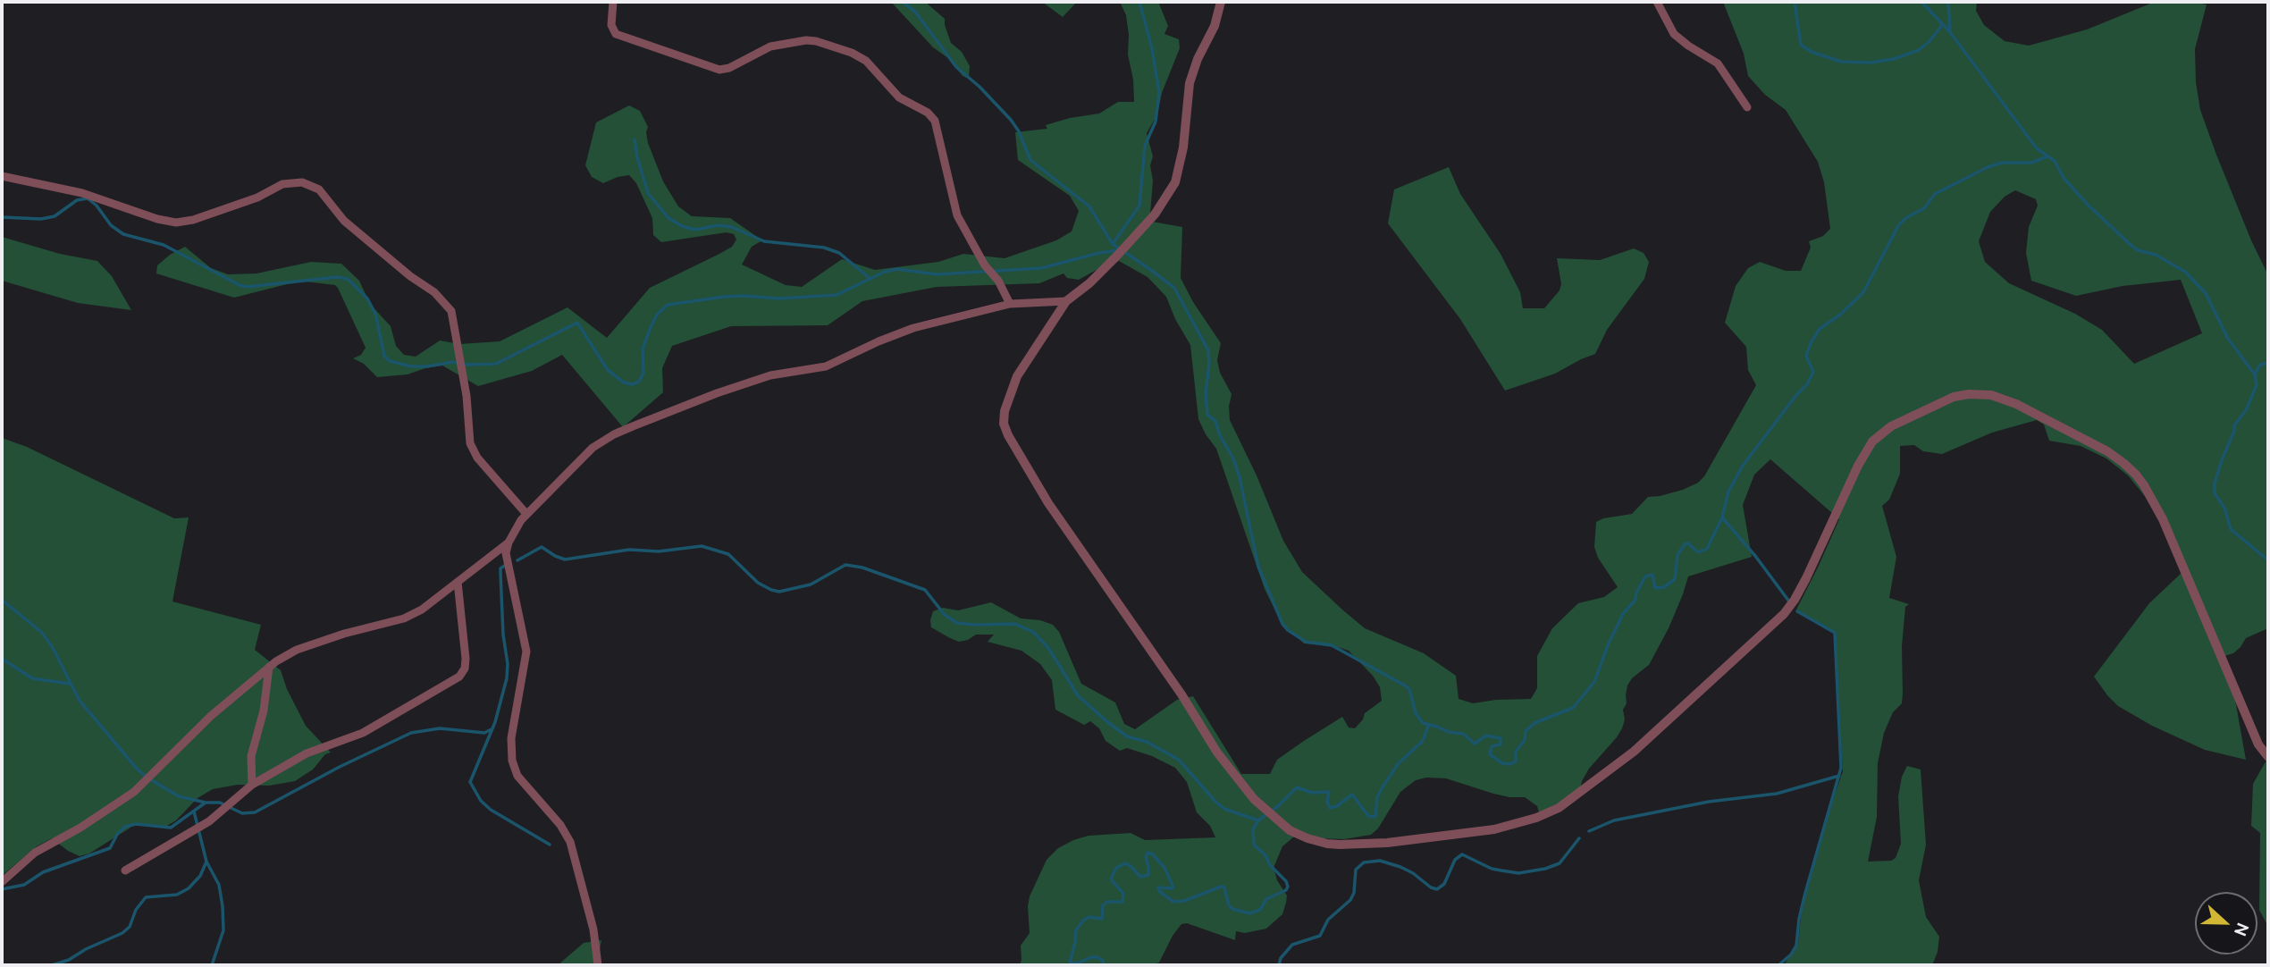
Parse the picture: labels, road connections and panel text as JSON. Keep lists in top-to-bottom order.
{
  "north": "right"
}
